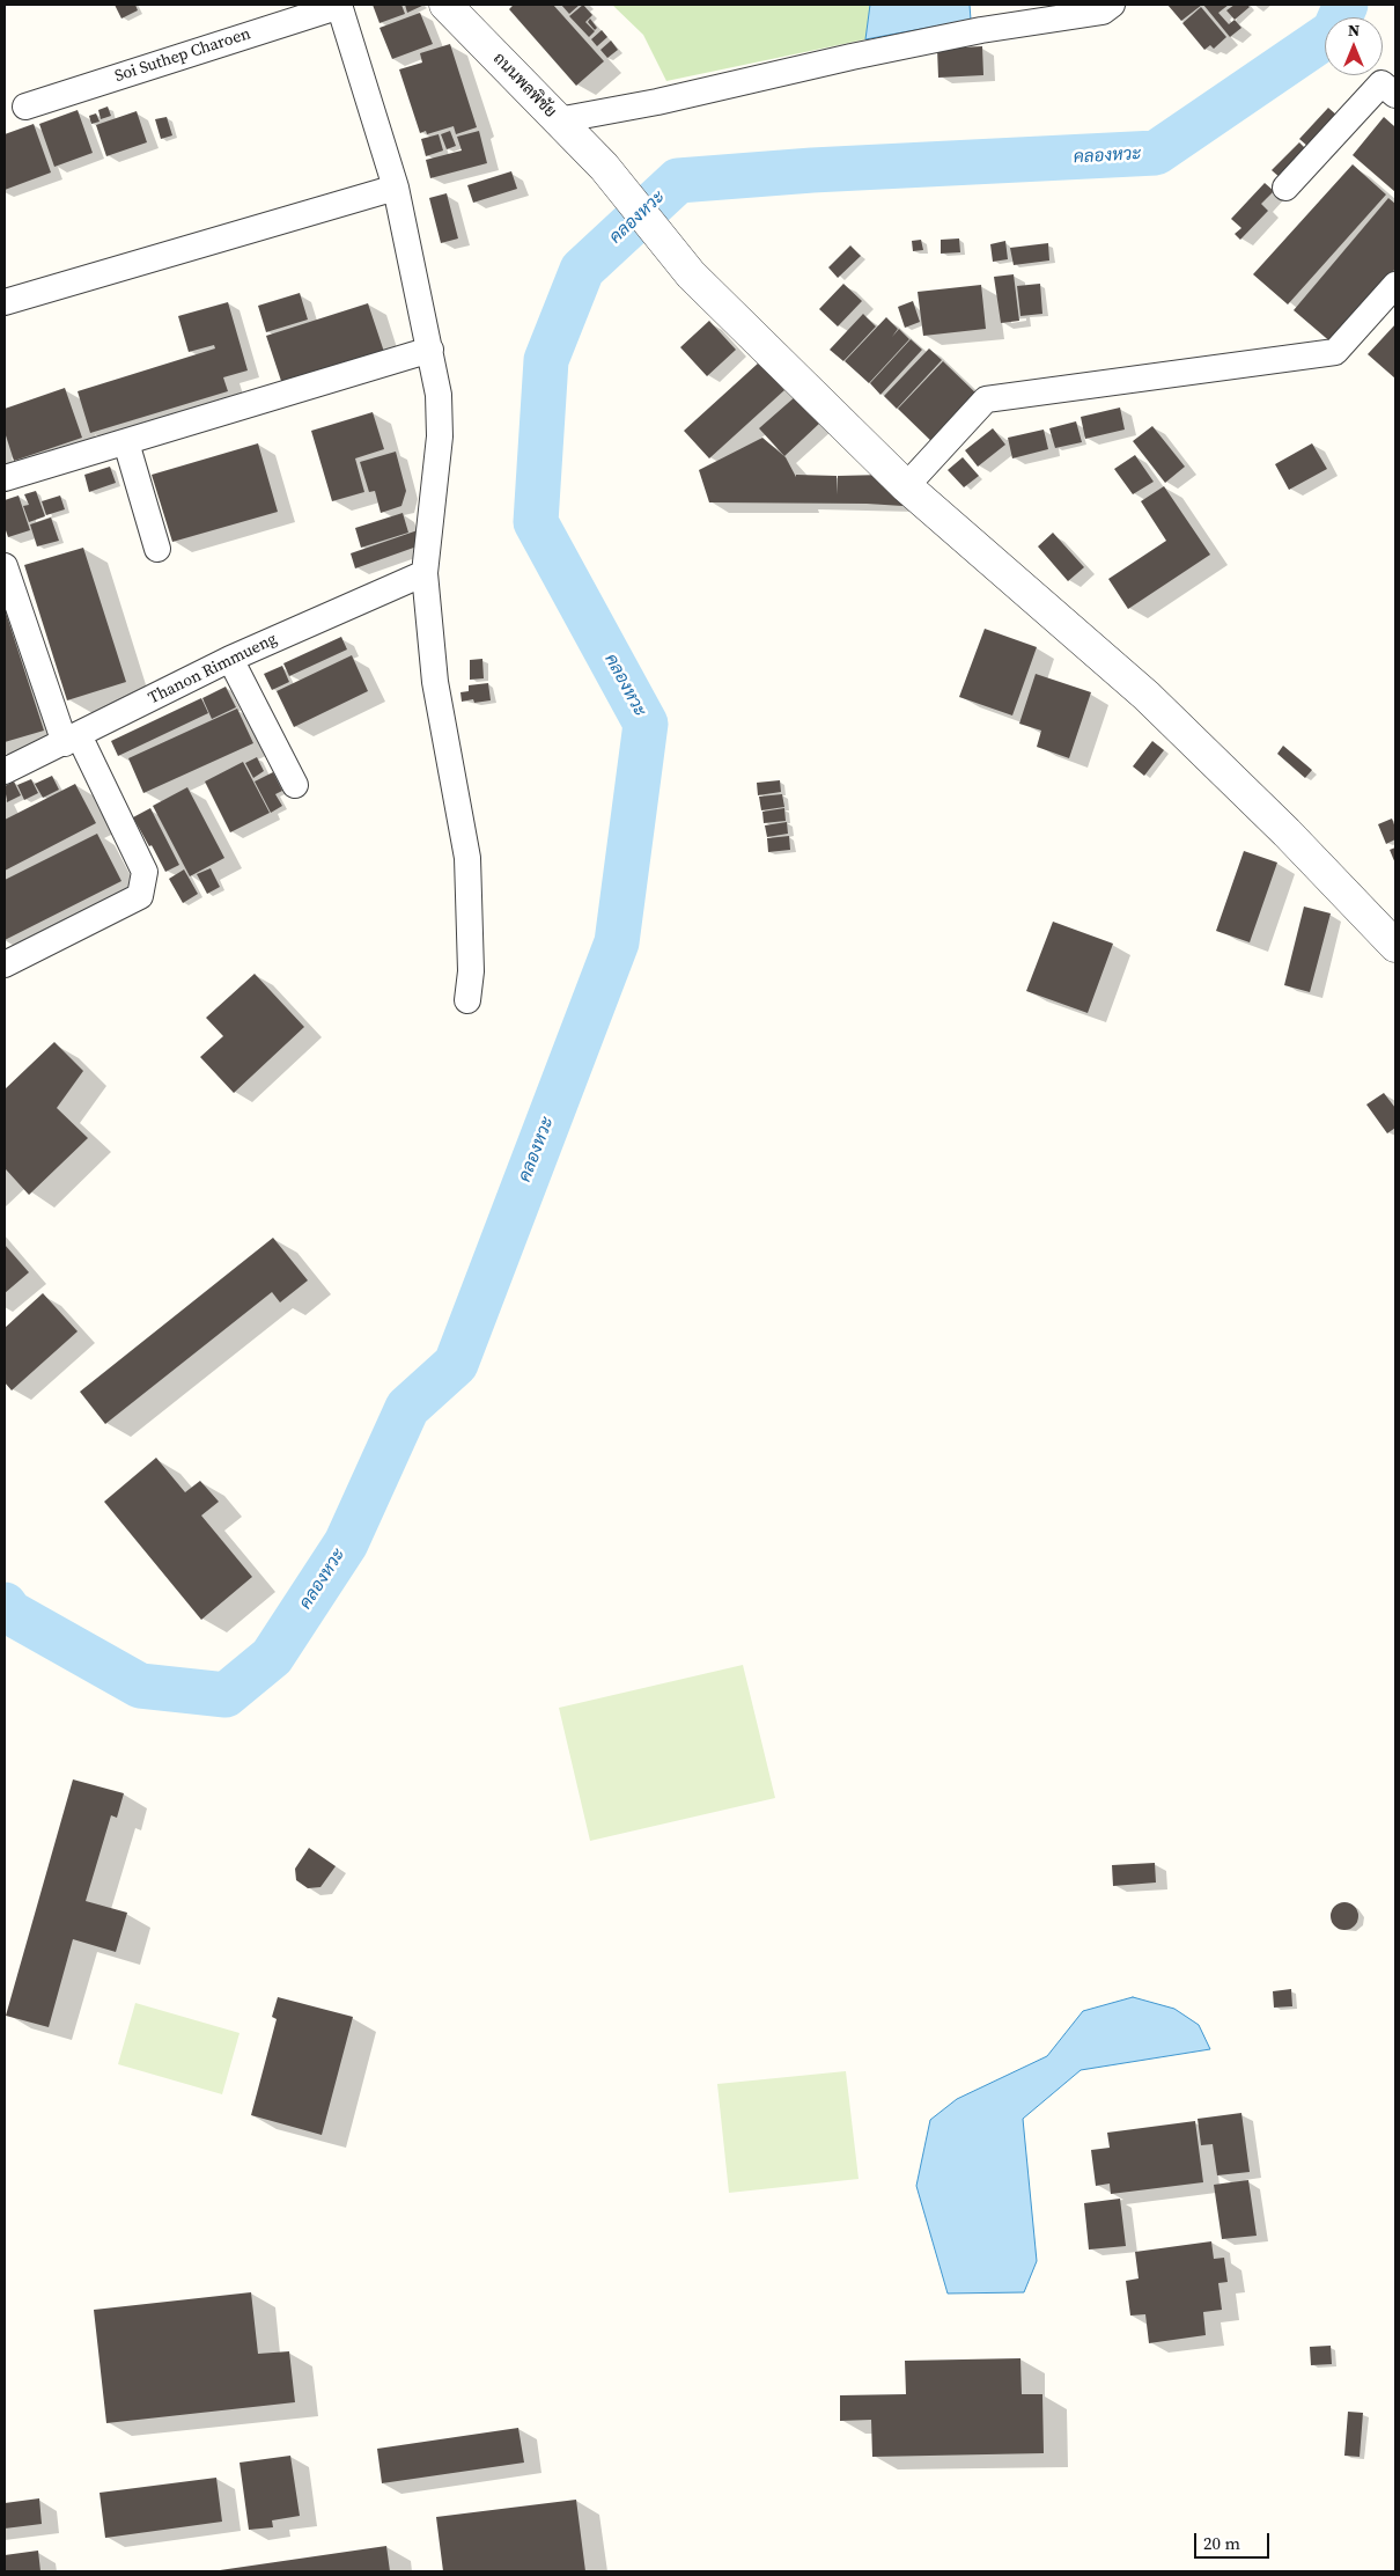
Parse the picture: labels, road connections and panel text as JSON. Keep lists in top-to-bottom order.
{
  "streets": {
    "street": ["Soi Suthep Charoen", "ถนนพลพิชัย", "Thanon Rimmueng"]
  },
  "water": ["คลองหวะ"],
  "scale_bar": "20 m",
  "north": "top"
}
